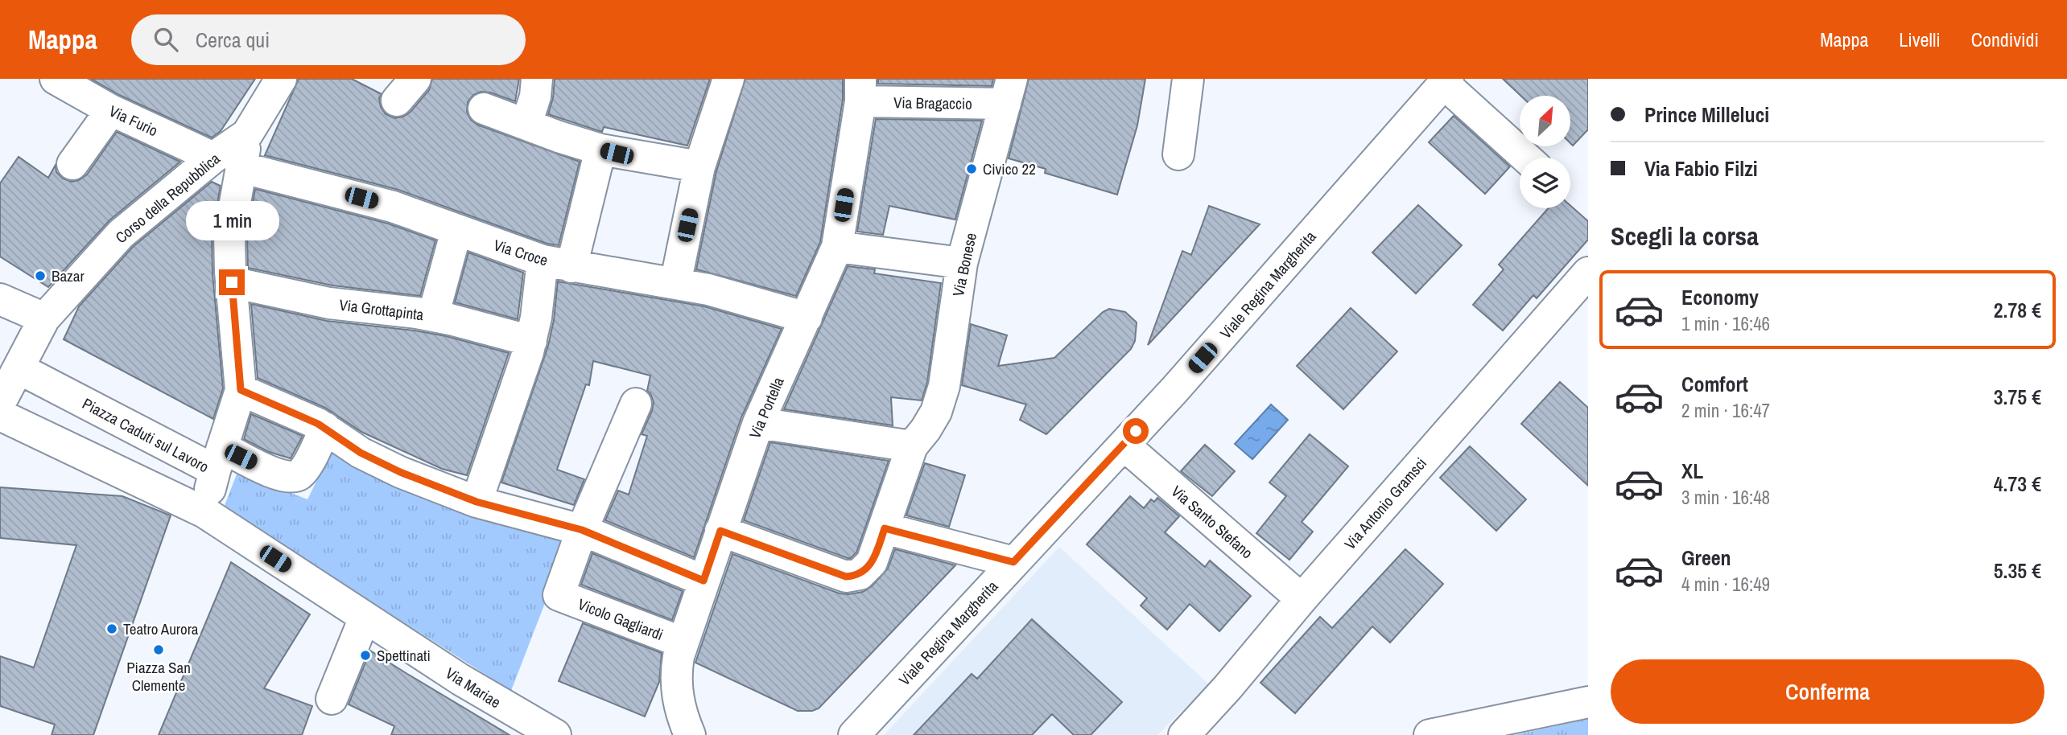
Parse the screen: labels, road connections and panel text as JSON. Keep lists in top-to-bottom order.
{
  "streets": {
    "street": [
      "Via Bragaccio",
      "Via Furio",
      "Corso della Repubblica",
      "Via Croce",
      "Via Bonese",
      "Viale Regina Margherita",
      "Via Grottapinta",
      "Via Portella",
      "Piazza Caduti sul Lavoro",
      "Via Antonio Gramsci",
      "Via Santo Stefano",
      "Vicolo Gagliardi",
      "Via Mariae"
    ]
  },
  "crossings": [
    ["Via Bragaccio", "Via Bonese"],
    ["Via Bragaccio", "Via Portella"],
    ["Via Furio", "Corso della Repubblica"],
    ["Via Furio", "Via Croce"],
    ["Corso della Repubblica", "Via Croce"],
    ["Corso della Repubblica", "Piazza Caduti sul Lavoro"],
    ["Via Croce", "Via Portella"],
    ["Via Bonese", "Via Portella"],
    ["Viale Regina Margherita", "Via Santo Stefano"],
    ["Via Portella", "Vicolo Gagliardi"],
    ["Piazza Caduti sul Lavoro", "Via Mariae"],
    ["Via Antonio Gramsci", "Via Santo Stefano"]
  ],
  "places": [
    "Civico 22",
    "Bazar",
    "Teatro Aurora",
    "Piazza San Clemente",
    "Spettinati"
  ],
  "north": "top right",
  "page": {
    "header": "Mappa",
    "search": "Cerca qui",
    "nav": ["Mappa", "Livelli", "Condividi"],
    "banner": ["Prince Milleluci", "Via Fabio Filzi"],
    "bubble": "1 min",
    "heading": "Scegli la corsa",
    "list": [
      {
        "name": "Economy",
        "note": "1 min · 16:46",
        "value": "2.78 €"
      },
      {
        "name": "Comfort",
        "note": "2 min · 16:47",
        "value": "3.75 €"
      },
      {
        "name": "XL",
        "note": "3 min · 16:48",
        "value": "4.73 €"
      },
      {
        "name": "Green",
        "note": "4 min · 16:49",
        "value": "5.35 €"
      }
    ],
    "buttons": "Conferma"
  }
}
